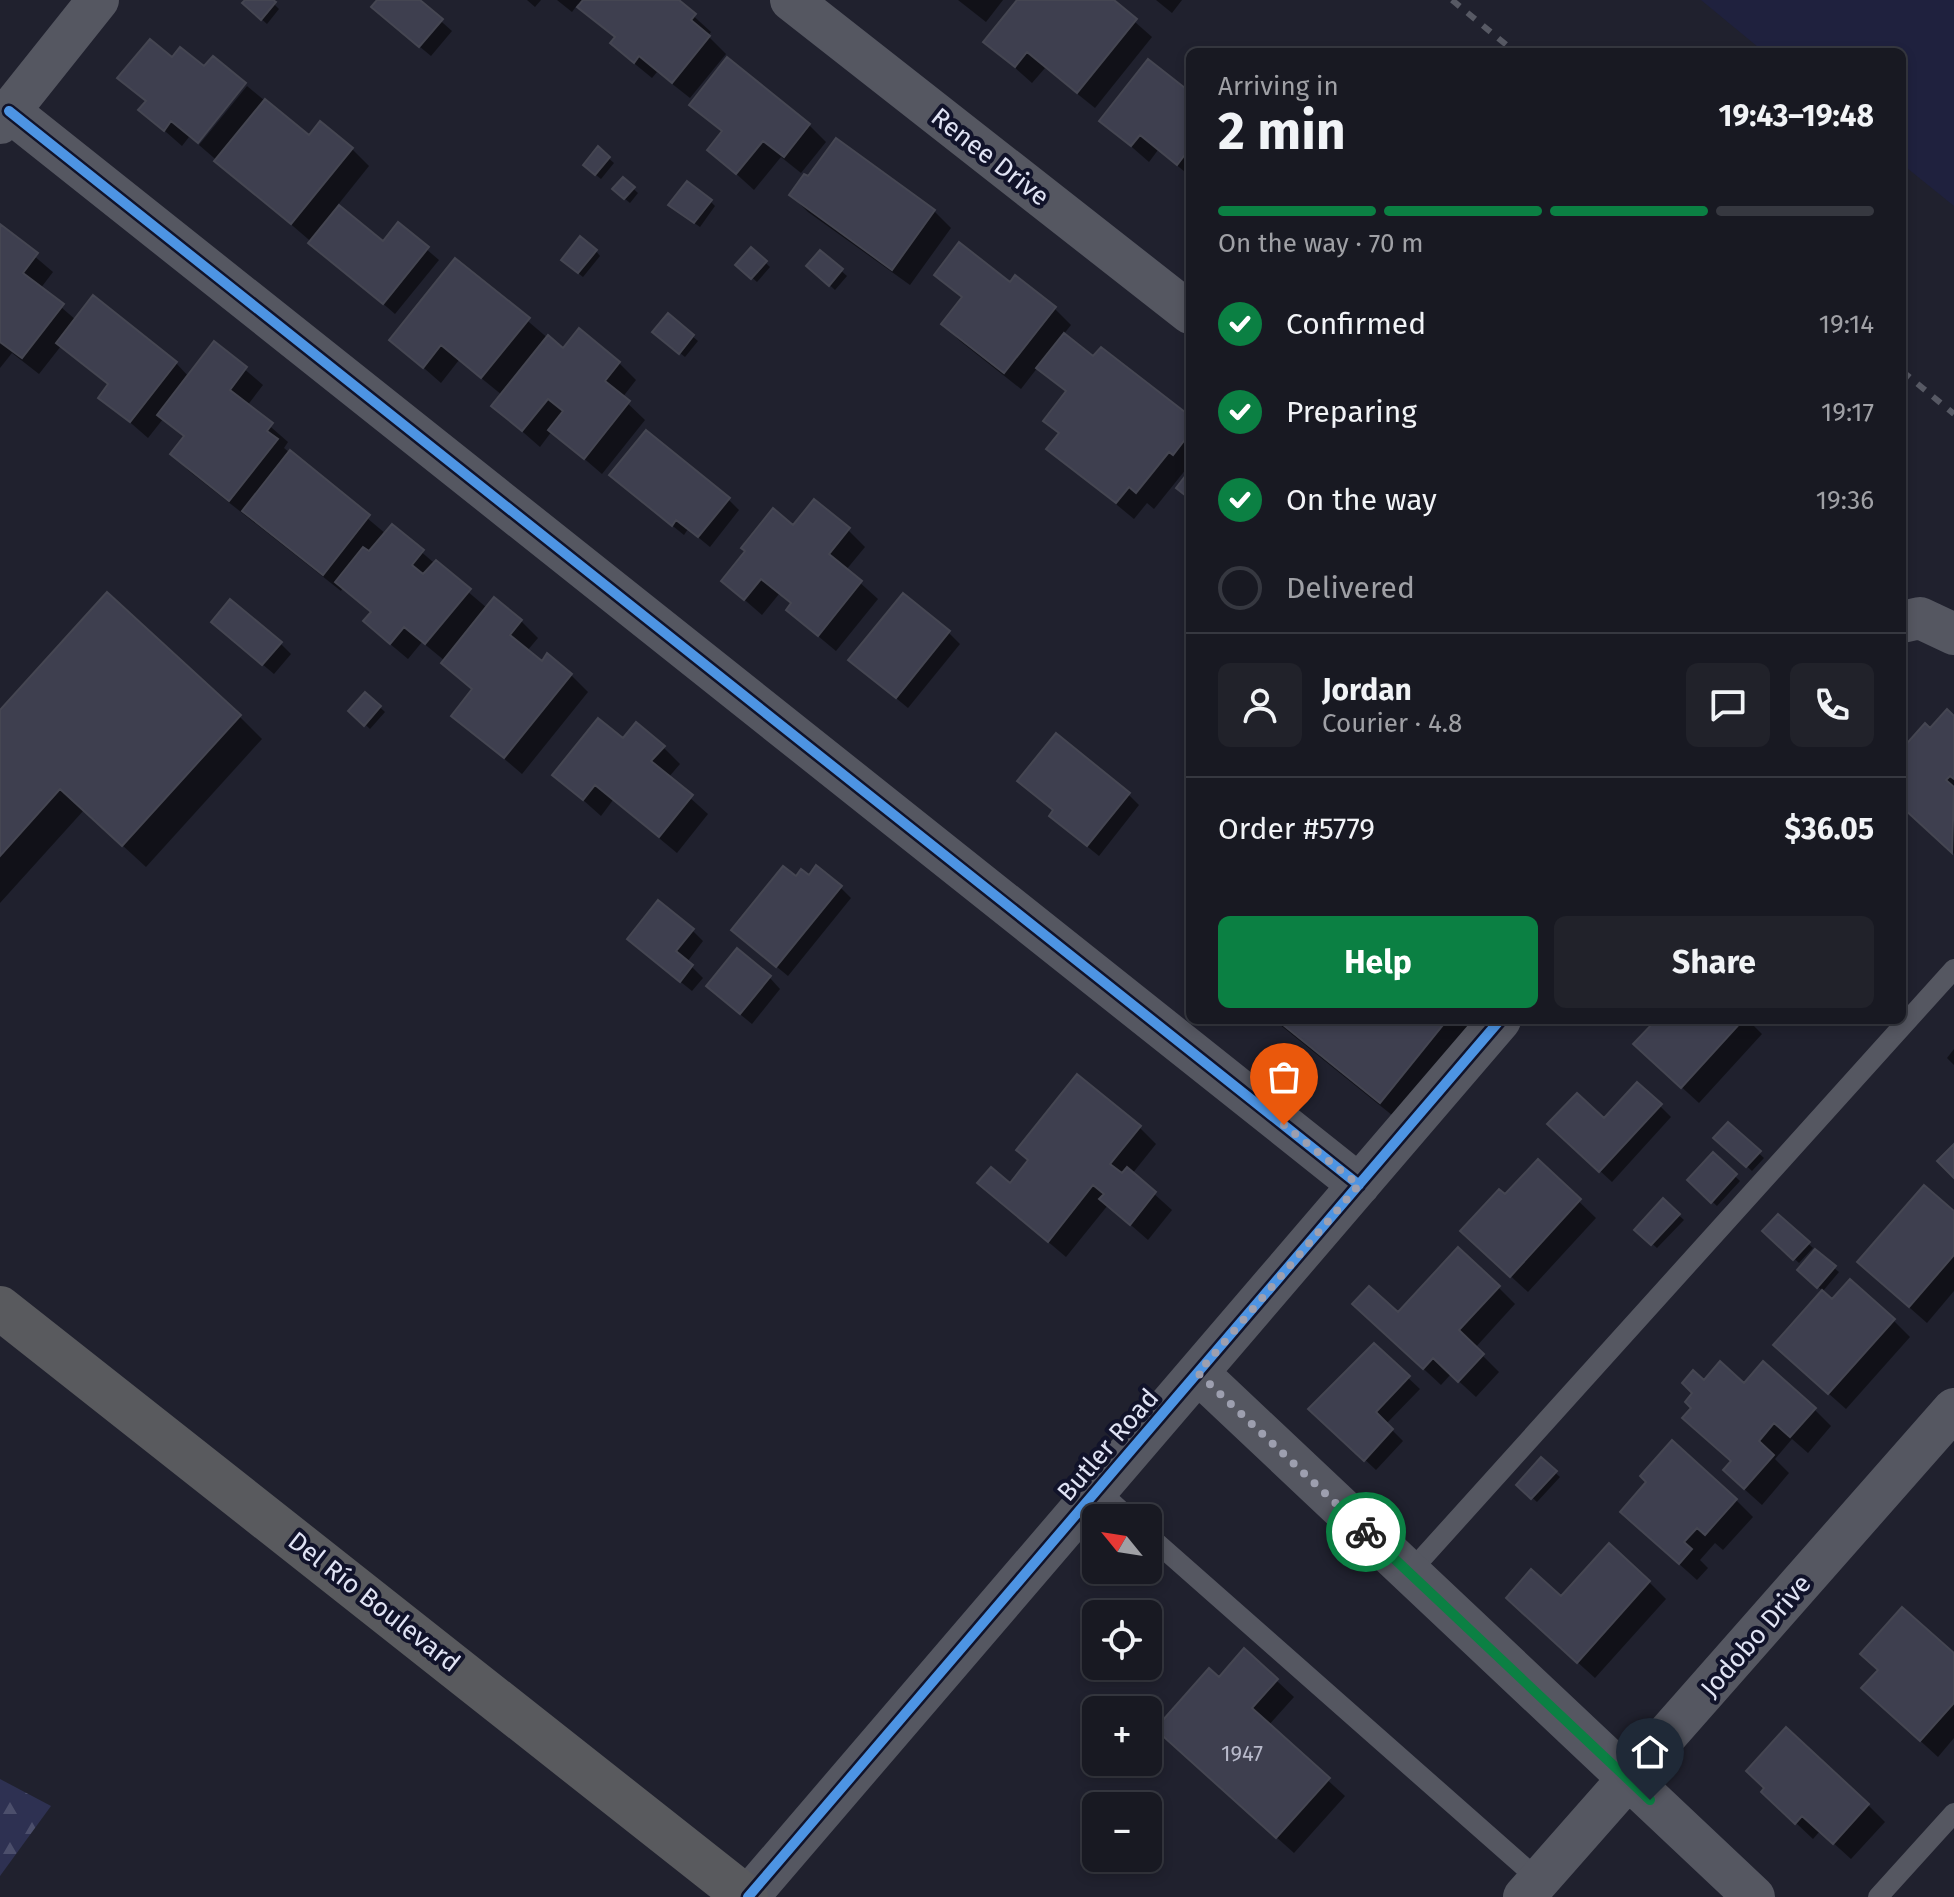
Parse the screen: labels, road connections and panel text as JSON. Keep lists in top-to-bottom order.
{
  "streets": {
    "main road": ["Del Río Boulevard"],
    "street": ["Renee Drive", "Butler Road", "Jodobo Drive"]
  },
  "crossings": [
    ["Butler Road", "Del Río Boulevard"]
  ],
  "house_numbers": ["1947"],
  "north": "top left",
  "page": {
    "heading": ["2 min", "Arriving in", "19:43–19:48"],
    "panel": [
      "Jordan",
      "Courier · 4.8",
      "Order #5779",
      "$36.05"
    ],
    "bar": "On the way · 70 m",
    "list": [
      ["Confirmed", "19:14"],
      ["Preparing", "19:17"],
      ["On the way", "19:36"],
      "Delivered"
    ],
    "buttons": ["Help", "Share"],
    "map_buttons": ["+", "−"]
  }
}
